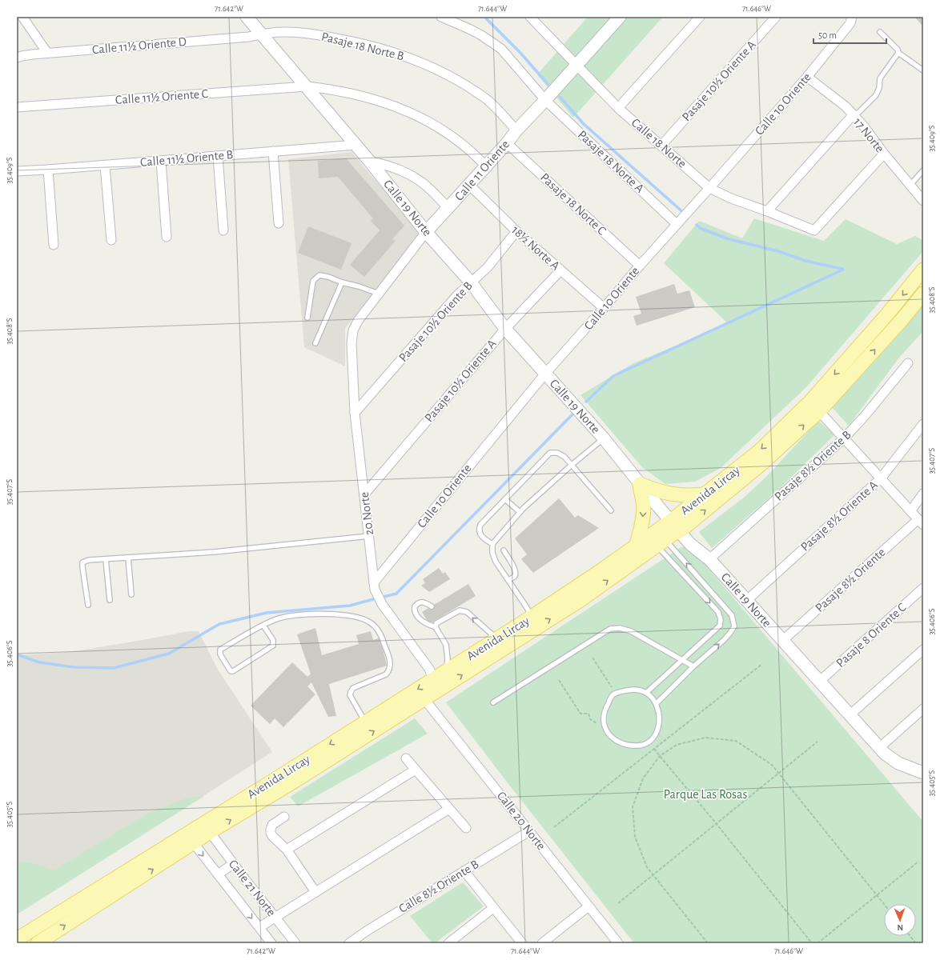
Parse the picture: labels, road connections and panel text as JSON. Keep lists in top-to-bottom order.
{
  "streets": {
    "main road": ["Calle 11 Oriente", "Calle 19 Norte", "Avenida Lircay"],
    "street": [
      "Calle 11½ Oriente D",
      "Pasaje 18 Norte B",
      "Pasaje 10½ Oriente A",
      "Calle 11½ Oriente C",
      "Calle 10 Oriente",
      "17 Norte",
      "Calle 18 Norte",
      "Calle 11½ Oriente B",
      "Pasaje 18 Norte A",
      "Pasaje 18 Norte C",
      "18½ Norte A",
      "Pasaje 10½ Oriente B",
      "Pasaje 8½ Oriente B",
      "20 Norte",
      "Pasaje 8½ Oriente A",
      "Pasaje 8½ Oriente",
      "Pasaje 8 Oriente C",
      "Calle 20 Norte",
      "Calle 8½ Oriente B",
      "Calle 21 Norte"
    ]
  },
  "crossings": [
    ["Calle 11½ Oriente D", "Pasaje 18 Norte B"],
    ["Calle 11½ Oriente D", "Calle 19 Norte"],
    ["Pasaje 18 Norte B", "Calle 11 Oriente"],
    ["Pasaje 18 Norte B", "Calle 19 Norte"],
    ["Pasaje 10½ Oriente A", "Calle 18 Norte"],
    ["Pasaje 10½ Oriente A", "Calle 19 Norte"],
    ["Pasaje 10½ Oriente A", "18½ Norte A"],
    ["Pasaje 10½ Oriente A", "20 Norte"],
    ["Calle 11½ Oriente C", "Calle 11 Oriente"],
    ["Calle 11½ Oriente C", "Calle 19 Norte"],
    ["Calle 10 Oriente", "17 Norte"],
    ["Calle 10 Oriente", "Calle 18 Norte"],
    ["Calle 10 Oriente", "Pasaje 18 Norte A"],
    ["Calle 10 Oriente", "Pasaje 18 Norte C"],
    ["Calle 10 Oriente", "Calle 19 Norte"],
    ["Calle 10 Oriente", "18½ Norte A"],
    ["Calle 10 Oriente", "20 Norte"],
    ["17 Norte", "Calle 18 Norte"],
    ["Calle 18 Norte", "Calle 11 Oriente"],
    ["Calle 11½ Oriente B", "Calle 19 Norte"],
    ["Pasaje 18 Norte A", "Calle 11 Oriente"],
    ["Calle 11 Oriente", "Pasaje 18 Norte C"],
    ["Calle 11 Oriente", "Calle 19 Norte"],
    ["Calle 11 Oriente", "18½ Norte A"],
    ["Calle 11 Oriente", "20 Norte"],
    ["Calle 19 Norte", "Pasaje 10½ Oriente B"],
    ["Calle 19 Norte", "Pasaje 8½ Oriente B"],
    ["Calle 19 Norte", "Avenida Lircay"],
    ["Calle 19 Norte", "Pasaje 8½ Oriente A"],
    ["Calle 19 Norte", "Pasaje 8½ Oriente"],
    ["Calle 19 Norte", "Pasaje 8 Oriente C"],
    ["18½ Norte A", "Pasaje 10½ Oriente B"],
    ["Pasaje 10½ Oriente B", "20 Norte"],
    ["Avenida Lircay", "20 Norte"],
    ["Avenida Lircay", "Calle 20 Norte"],
    ["Avenida Lircay", "Calle 21 Norte"],
    ["Calle 20 Norte", "Calle 8½ Oriente B"]
  ],
  "parks": ["Parque Las Rosas"],
  "scale_bar": "50 m",
  "north": "bottom",
  "coordinates": [
    "71.642°W",
    "71.644°W",
    "71.646°W",
    "35.409°S",
    "35.408°S",
    "35.407°S",
    "35.406°S",
    "35.405°S"
  ]
}
